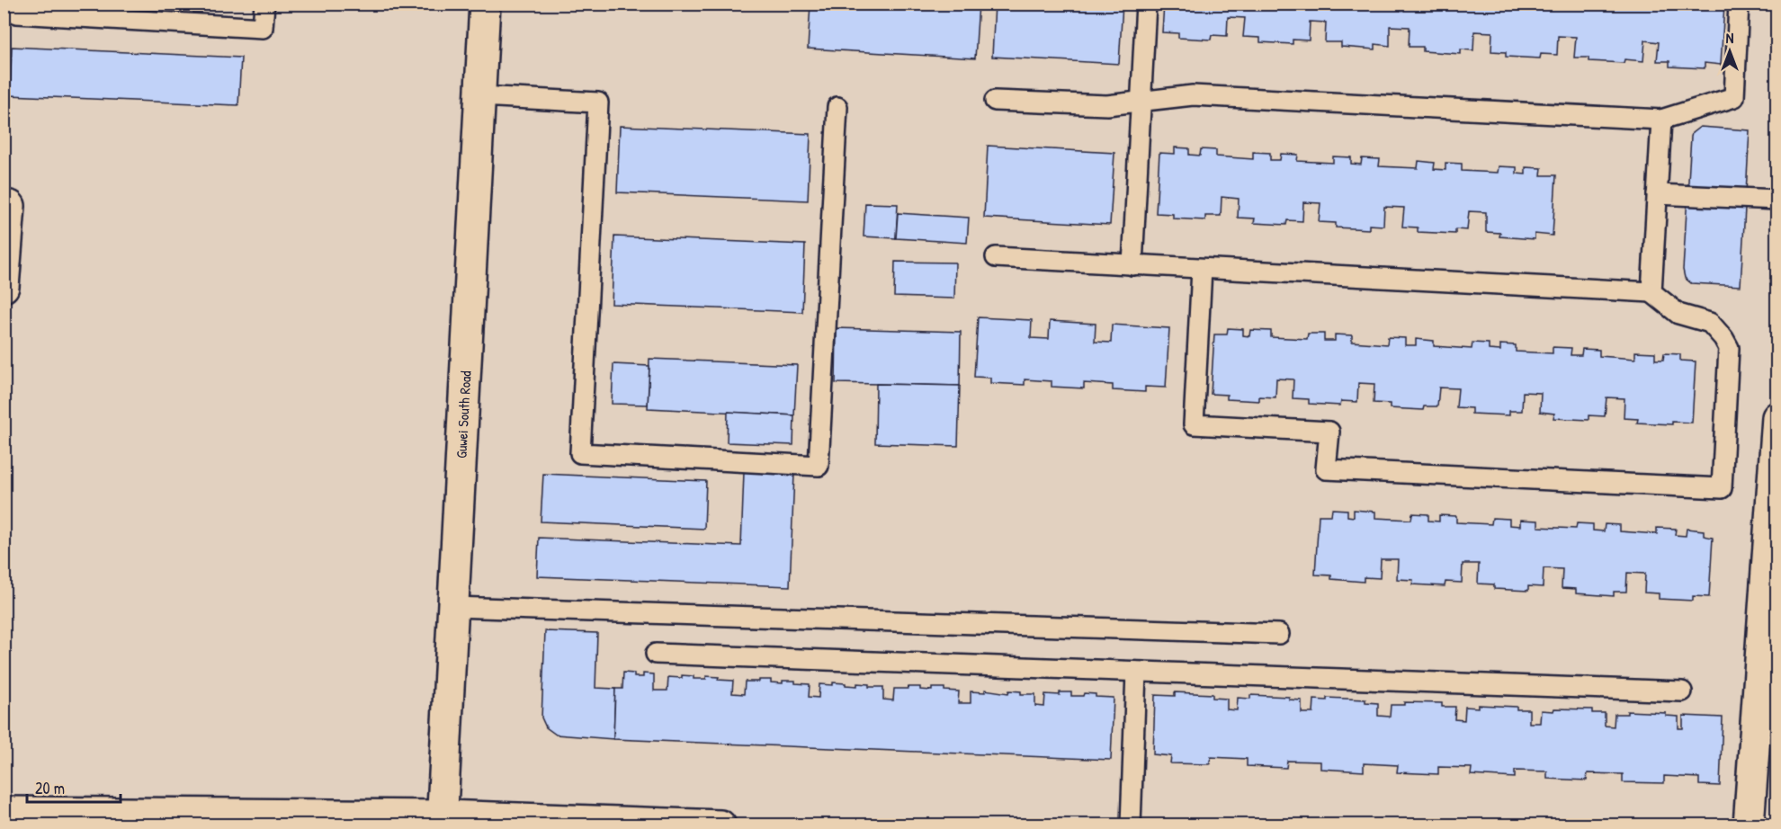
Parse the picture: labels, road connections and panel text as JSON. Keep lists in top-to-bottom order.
{
  "streets": {
    "street": ["Guwei South Road"]
  },
  "scale_bar": "20 m",
  "north": "top"
}
